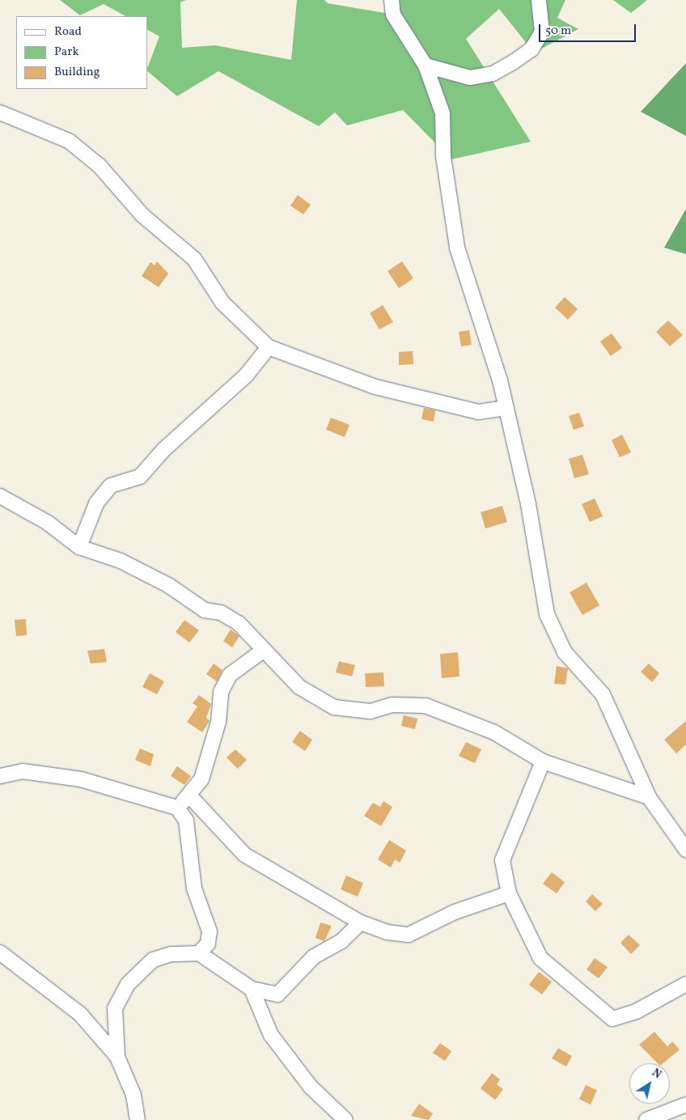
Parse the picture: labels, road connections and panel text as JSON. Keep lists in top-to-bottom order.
{
  "legend": ["Road", "Park", "Building"],
  "scale_bar": "50 m",
  "north": "top right"
}
